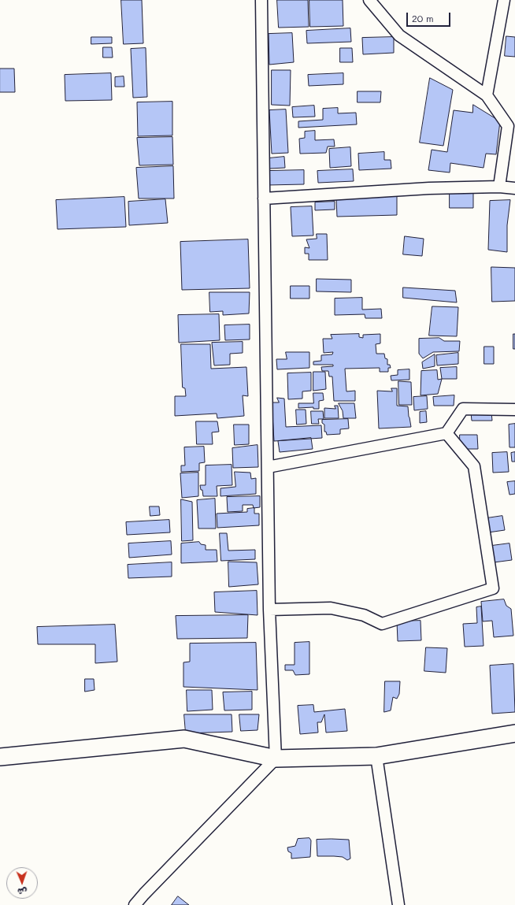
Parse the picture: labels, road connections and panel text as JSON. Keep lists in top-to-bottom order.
{
  "scale_bar": "20 m",
  "north": "bottom"
}
